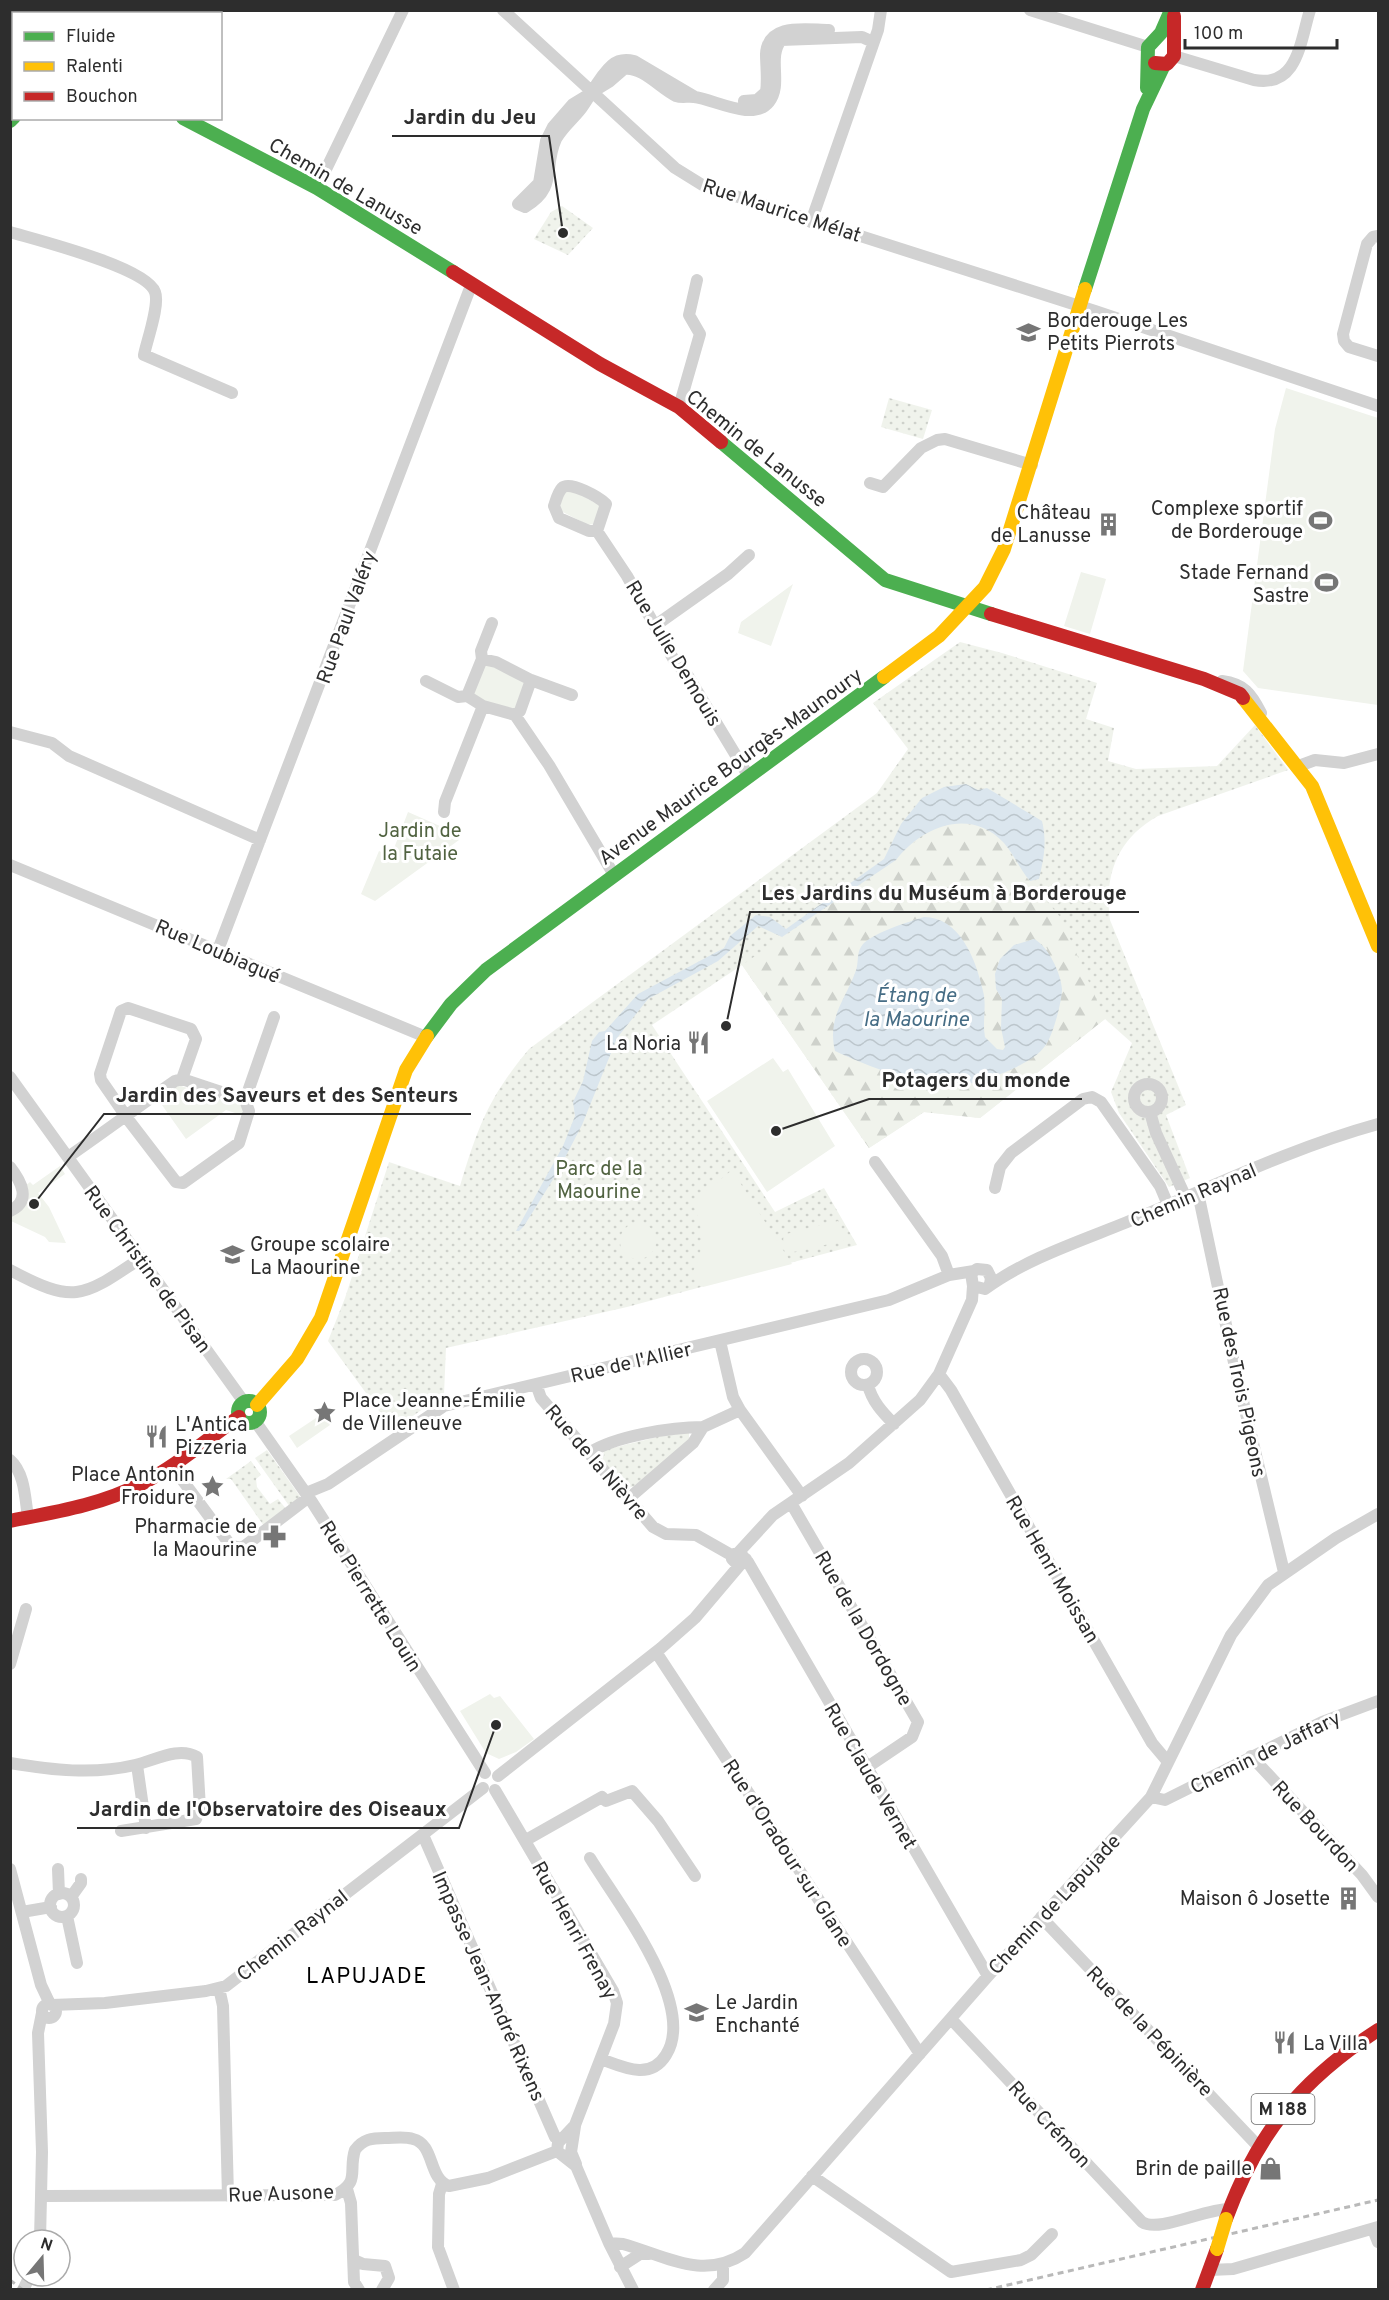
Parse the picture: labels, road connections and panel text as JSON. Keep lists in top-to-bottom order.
{
  "streets": {
    "street": [
      "Chemin de Lanusse",
      "Rue Maurice Mélat",
      "Rue Paul Valéry",
      "Rue Julie Demouis",
      "Avenue Maurice Bourgès-Maunoury",
      "Rue Loubiagué",
      "Chemin Raynal",
      "Rue Christine de Pisan",
      "Rue de l'Allier",
      "Rue des Trois Pigeons",
      "Rue de la Nièvre",
      "Rue Henri Moissan",
      "Rue Pierrette Louin",
      "Rue de la Dordogne",
      "Chemin de Jaffary",
      "Rue Claude Vernet",
      "Rue Bourdon",
      "Rue d'Oradour sur Glane",
      "Chemin de Lapujade",
      "Rue Henri Frenay",
      "Impasse Jean-André Rixens",
      "Rue de la Pépinière",
      "M 188",
      "Rue Crémon",
      "Rue Ausone"
    ]
  },
  "crossings": [
    ["Chemin de Lanusse", "Rue Paul Valéry"],
    ["Chemin de Lanusse", "Avenue Maurice Bourgès-Maunoury"],
    ["Rue Maurice Mélat", "Avenue Maurice Bourgès-Maunoury"],
    ["Rue Paul Valéry", "Rue Loubiagué"],
    ["Rue Julie Demouis", "Avenue Maurice Bourgès-Maunoury"],
    ["Avenue Maurice Bourgès-Maunoury", "Rue Loubiagué"],
    ["Avenue Maurice Bourgès-Maunoury", "Rue Christine de Pisan"],
    ["Avenue Maurice Bourgès-Maunoury", "Rue Pierrette Louin"],
    ["Chemin Raynal", "Rue de l'Allier"],
    ["Chemin Raynal", "Rue des Trois Pigeons"],
    ["Chemin Raynal", "Rue Pierrette Louin"],
    ["Chemin Raynal", "Rue Henri Frenay"],
    ["Chemin Raynal", "Impasse Jean-André Rixens"],
    ["Rue Christine de Pisan", "Rue Pierrette Louin"],
    ["Rue de l'Allier", "Rue de la Nièvre"],
    ["Rue de l'Allier", "Rue Pierrette Louin"],
    ["Rue des Trois Pigeons", "Chemin de Lapujade"],
    ["Rue de la Nièvre", "Rue Claude Vernet"],
    ["Rue Henri Moissan", "Chemin de Lapujade"],
    ["Rue Pierrette Louin", "Rue Henri Frenay"],
    ["Rue de la Dordogne", "Rue Claude Vernet"],
    ["Chemin de Jaffary", "Rue Bourdon"],
    ["Chemin de Jaffary", "Chemin de Lapujade"],
    ["Rue Claude Vernet", "Chemin de Lapujade"],
    ["Rue d'Oradour sur Glane", "Chemin de Lapujade"],
    ["Chemin de Lapujade", "Rue de la Pépinière"],
    ["Chemin de Lapujade", "Rue Crémon"],
    ["Rue Henri Frenay", "Impasse Jean-André Rixens"],
    ["Rue de la Pépinière", "M 188"],
    ["M 188", "Rue Crémon"]
  ],
  "districts": ["LAPUJADE"],
  "water": ["Étang de la Maourine"],
  "parks": ["Jardin de la Futaie", "Parc de la Maourine"],
  "places": {
    "other": [
      "Jardin du Jeu",
      "Les Jardins du Muséum à Borderouge",
      "Potagers du monde",
      "Jardin des Saveurs et des Senteurs",
      "Jardin de l'Observatoire des Oiseaux"
    ],
    "school or university": ["Borderouge Les Petits Pierrots", "Groupe scolaire La Maourine", "Le Jardin Enchanté"],
    "sports": ["Complexe sportif de Borderouge", "Stade Fernand Sastre"],
    "building": ["Château de Lanusse", "Maison ô Josette"],
    "restaurant": ["La Noria", "L'Antica Pizzeria", "La Villa"],
    "place": ["Place Jeanne-Émilie de Villeneuve", "Place Antonin Froidure"],
    "pharmacy": ["Pharmacie de la Maourine"],
    "shop": ["Brin de paille"]
  },
  "legend": ["Fluide", "Ralenti", "Bouchon"],
  "scale_bar": "100 m",
  "north": "top"
}
